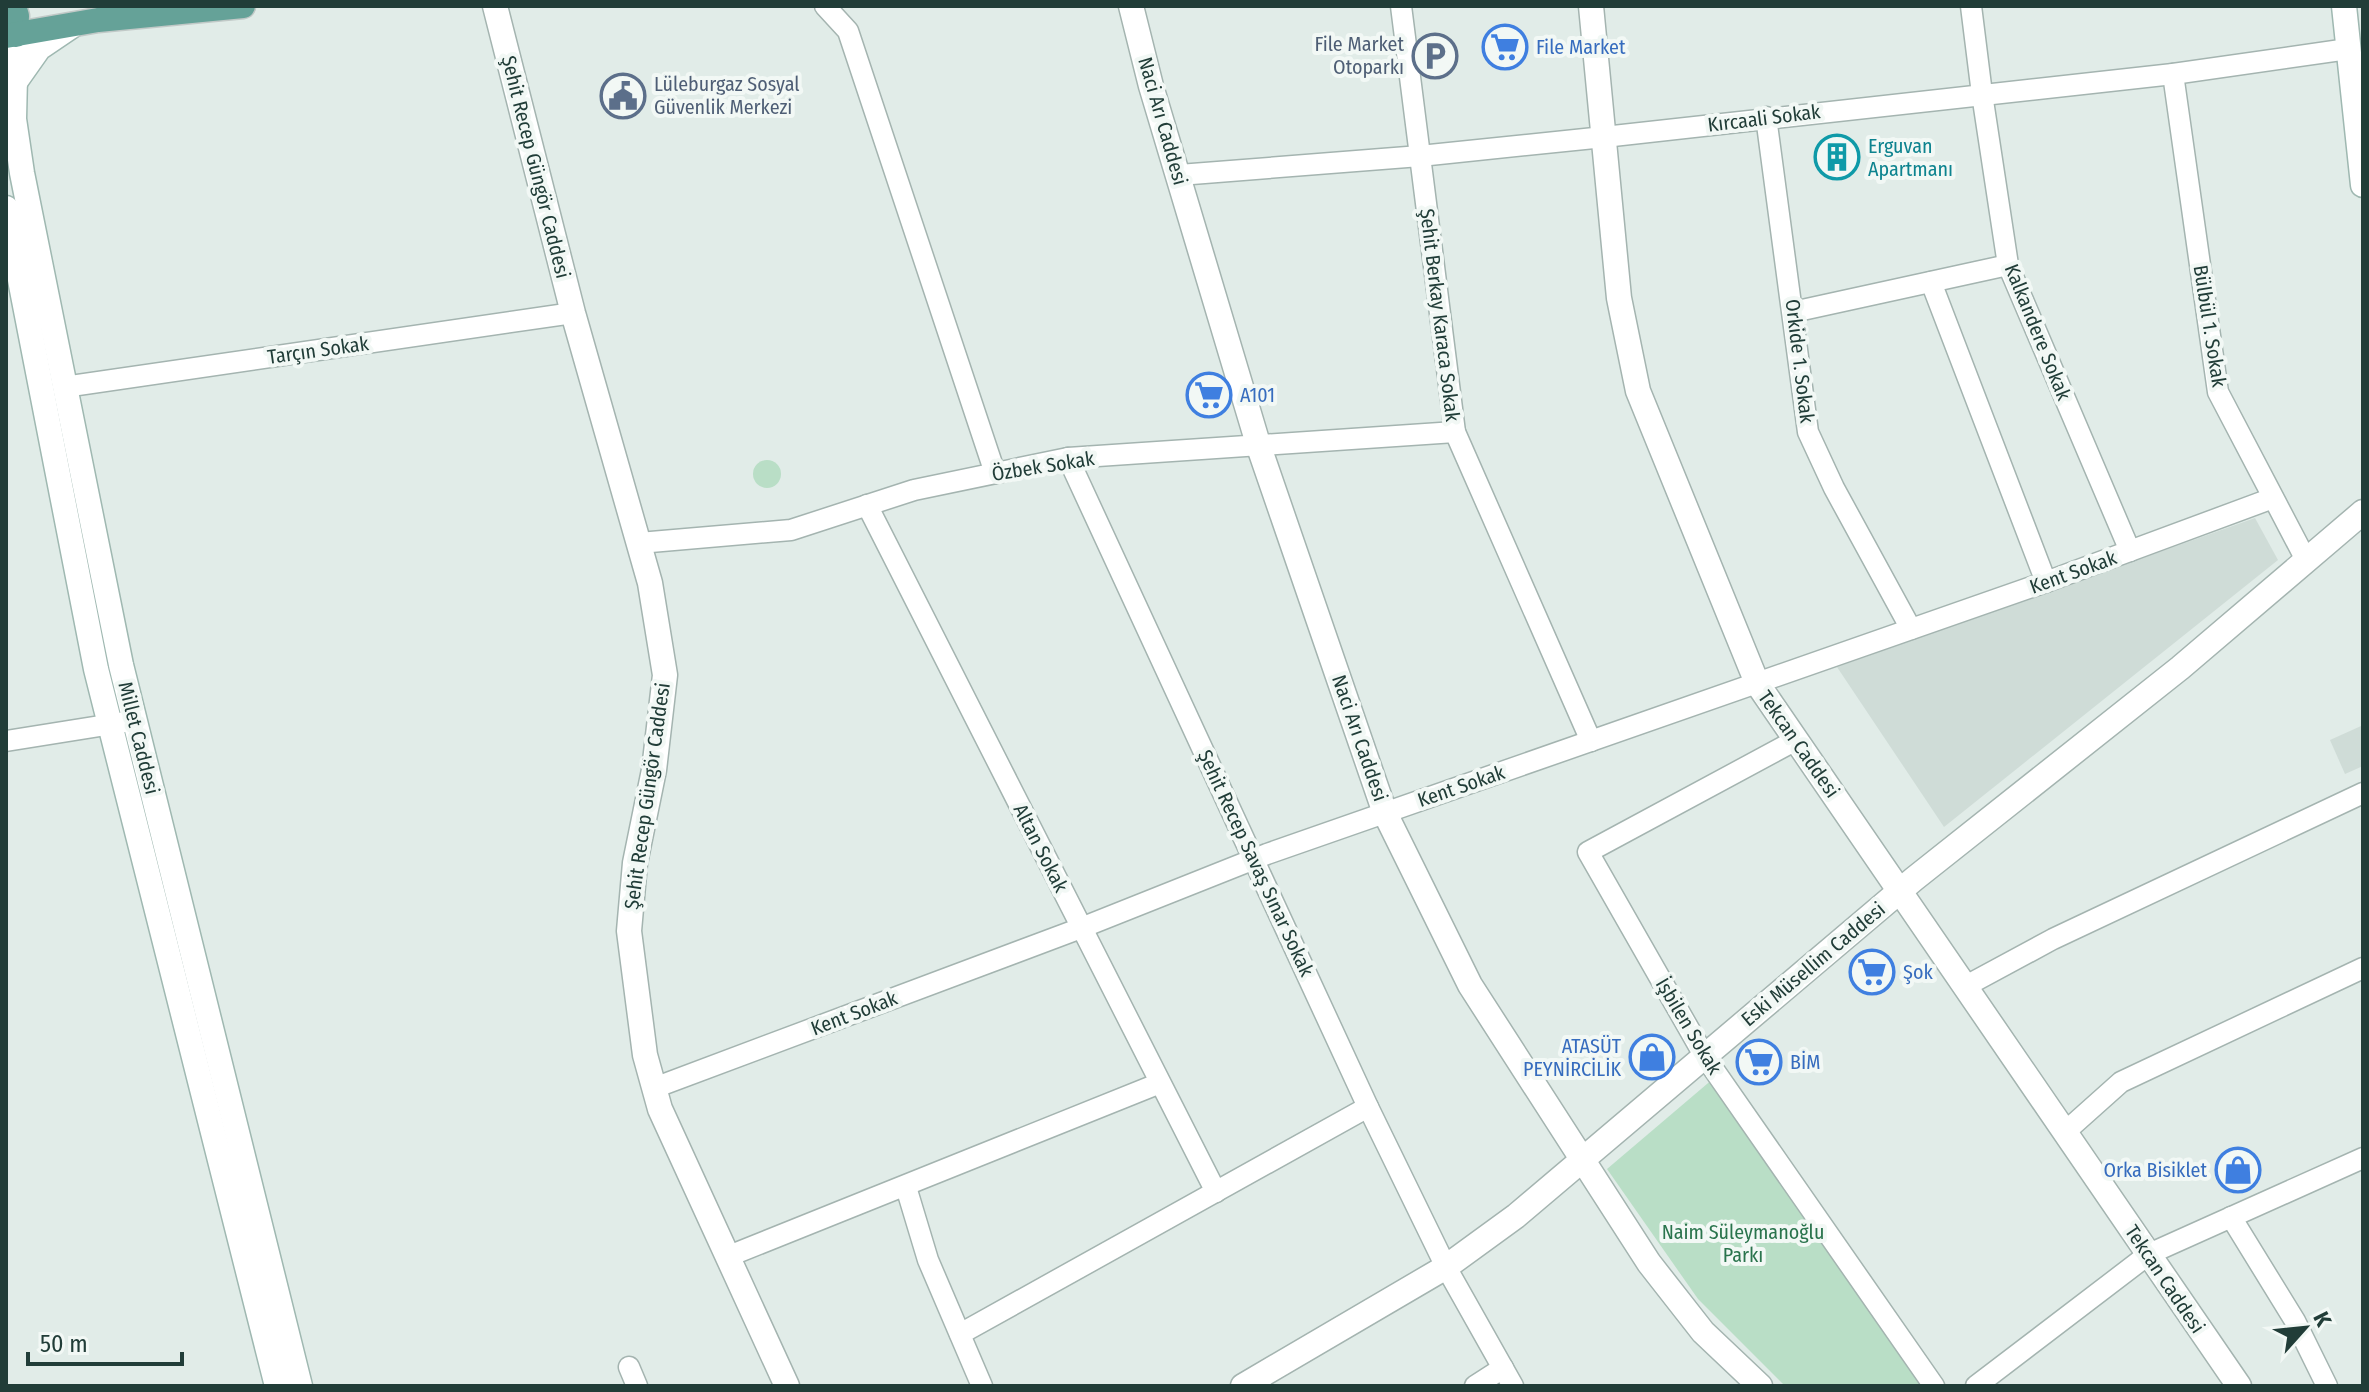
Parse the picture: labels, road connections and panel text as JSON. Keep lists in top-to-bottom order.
{
  "streets": {
    "street": [
      "Kırcaali Sokak",
      "Naci Arı Caddesi",
      "Şehit Recep Güngör Caddesi",
      "Şehit Berkay Karaca Sokak",
      "Bülbül 1. Sokak",
      "Kalkandere Sokak",
      "Tarçın Sokak",
      "Orkide 1. Sokak",
      "Özbek Sokak",
      "Kent Sokak",
      "Millet Caddesi",
      "Tekcan Caddesi",
      "Altan Sokak",
      "Şehit Recep Savaş Sınar Sokak",
      "Eski Müsellim Caddesi",
      "İşbilen Sokak"
    ]
  },
  "crossings": [
    ["Kırcaali Sokak", "Naci Arı Caddesi"],
    ["Kırcaali Sokak", "Şehit Berkay Karaca Sokak"],
    ["Kırcaali Sokak", "Bülbül 1. Sokak"],
    ["Kırcaali Sokak", "Kalkandere Sokak"],
    ["Kırcaali Sokak", "Orkide 1. Sokak"],
    ["Kırcaali Sokak", "Tekcan Caddesi"],
    ["Naci Arı Caddesi", "Özbek Sokak"],
    ["Naci Arı Caddesi", "Kent Sokak"],
    ["Naci Arı Caddesi", "Eski Müsellim Caddesi"],
    ["Şehit Recep Güngör Caddesi", "Tarçın Sokak"],
    ["Şehit Recep Güngör Caddesi", "Özbek Sokak"],
    ["Şehit Recep Güngör Caddesi", "Kent Sokak"],
    ["Şehit Berkay Karaca Sokak", "Özbek Sokak"],
    ["Şehit Berkay Karaca Sokak", "Kent Sokak"],
    ["Bülbül 1. Sokak", "Kent Sokak"],
    ["Bülbül 1. Sokak", "Eski Müsellim Caddesi"],
    ["Kalkandere Sokak", "Kent Sokak"],
    ["Tarçın Sokak", "Millet Caddesi"],
    ["Orkide 1. Sokak", "Kent Sokak"],
    ["Özbek Sokak", "Altan Sokak"],
    ["Özbek Sokak", "Şehit Recep Savaş Sınar Sokak"],
    ["Kent Sokak", "Tekcan Caddesi"],
    ["Kent Sokak", "Altan Sokak"],
    ["Kent Sokak", "Şehit Recep Savaş Sınar Sokak"],
    ["Tekcan Caddesi", "Eski Müsellim Caddesi"],
    ["Tekcan Caddesi", "İşbilen Sokak"],
    ["Şehit Recep Savaş Sınar Sokak", "Eski Müsellim Caddesi"],
    ["Eski Müsellim Caddesi", "İşbilen Sokak"]
  ],
  "parks": ["Naim Süleymanoğlu Parkı"],
  "places": {
    "supermarket": [
      "File Market",
      "A101",
      "Şok",
      "BİM"
    ],
    "parking": ["File Market Otoparkı"],
    "public building": ["Lüleburgaz Sosyal Güvenlik Merkezi"],
    "building": ["Erguvan Apartmanı"],
    "shop": ["ATASÜT PEYNİRCİLİK", "Orka Bisiklet"]
  },
  "scale_bar": "50 m",
  "north": "top right"
}
